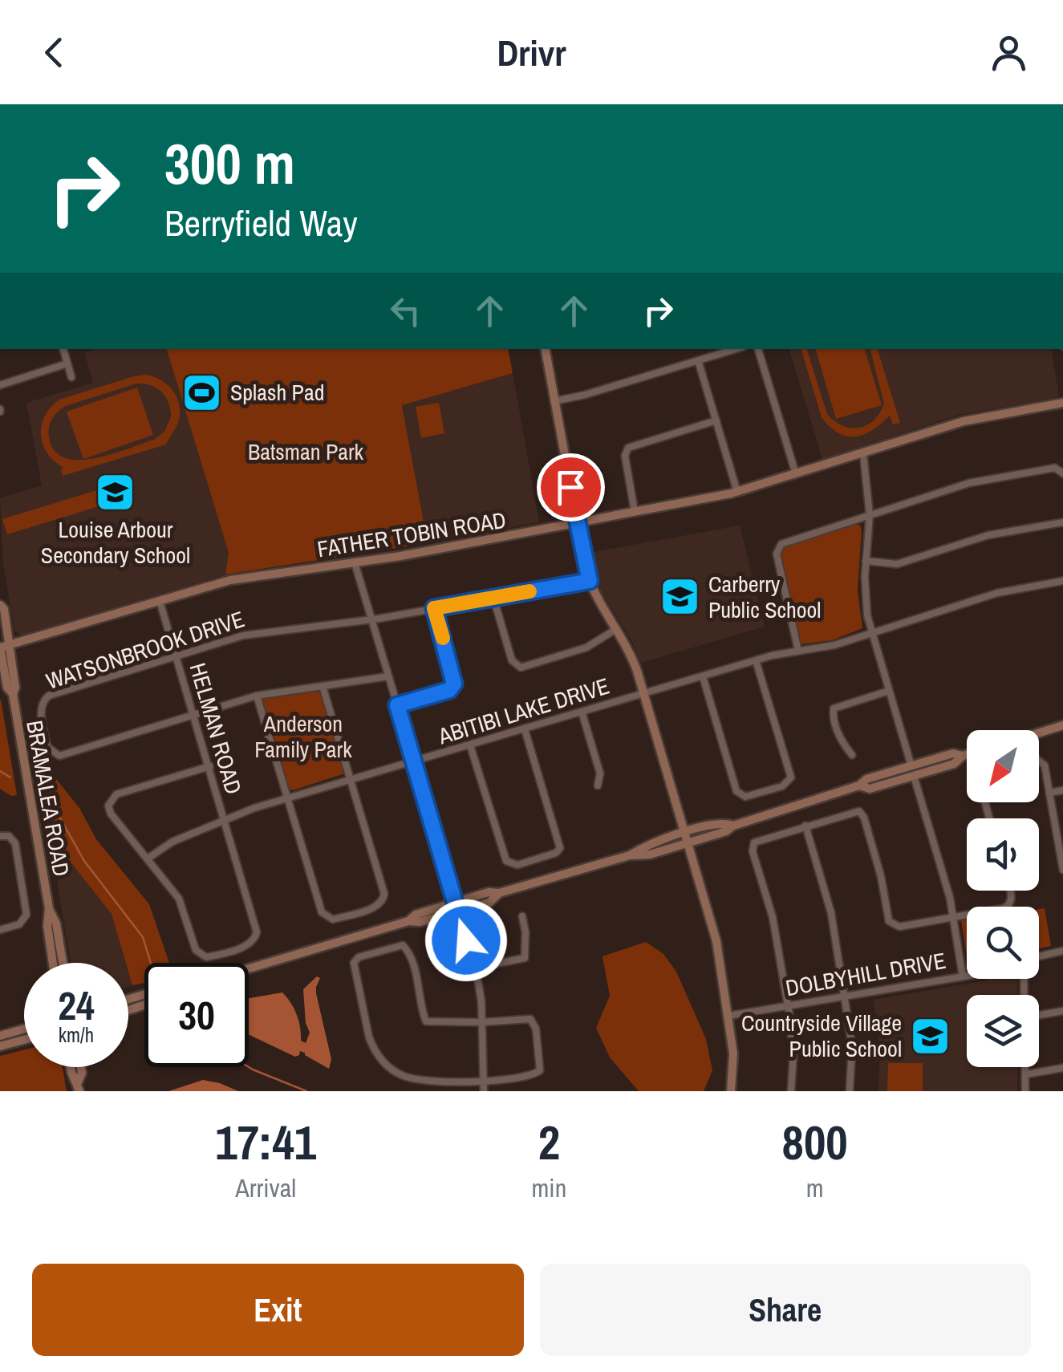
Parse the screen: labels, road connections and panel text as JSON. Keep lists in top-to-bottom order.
{
  "streets": {
    "street": [
      "FATHER TOBIN ROAD",
      "WATSONBROOK DRIVE",
      "ABITIBI LAKE DRIVE",
      "HELMAN ROAD",
      "BRAMALEA ROAD",
      "DOLBYHILL DRIVE"
    ]
  },
  "crossings": [
    ["FATHER TOBIN ROAD", "HELMAN ROAD"],
    ["FATHER TOBIN ROAD", "BRAMALEA ROAD"],
    ["WATSONBROOK DRIVE", "HELMAN ROAD"],
    ["ABITIBI LAKE DRIVE", "HELMAN ROAD"]
  ],
  "parks": ["Batsman Park", "Anderson Family Park"],
  "places": {
    "sports": ["Splash Pad"],
    "school or university": ["Louise Arbour Secondary School", "Carberry Public School", "Countryside Village Public School"]
  },
  "north": "bottom left",
  "page": {
    "header": "Drivr",
    "turn": ["300 m", "Berryfield Way"],
    "speed": "24 km/h",
    "limit": "30",
    "eta": [
      "17:41",
      "Arrival",
      "2",
      "min",
      "800",
      "m"
    ],
    "buttons": ["Exit", "Share"]
  }
}
